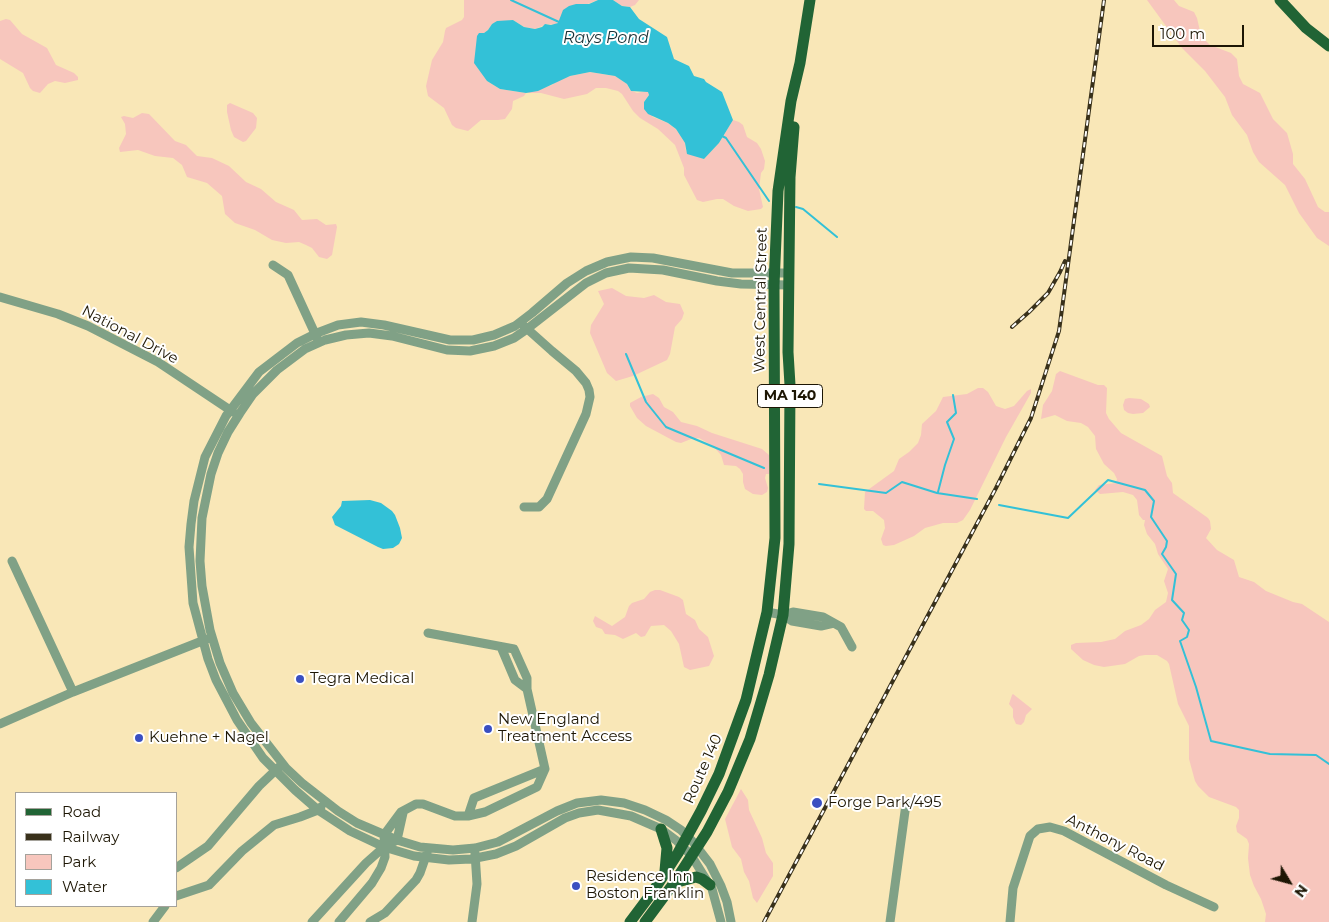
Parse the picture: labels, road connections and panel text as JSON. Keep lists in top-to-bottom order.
{
  "streets": {
    "main road": ["West Central Street", "MA 140", "Route 140"],
    "street": ["National Drive", "Anthony Road"]
  },
  "crossings": [
    ["West Central Street", "Route 140"]
  ],
  "water": ["Rays Pond"],
  "places": [
    "Tegra Medical",
    "New England Treatment Access",
    "Kuehne + Nagel",
    "Forge Park/495",
    "Residence Inn Boston Franklin"
  ],
  "legend": [
    "Road",
    "Railway",
    "Park",
    "Water"
  ],
  "scale_bar": "100 m",
  "north": "bottom right"
}
